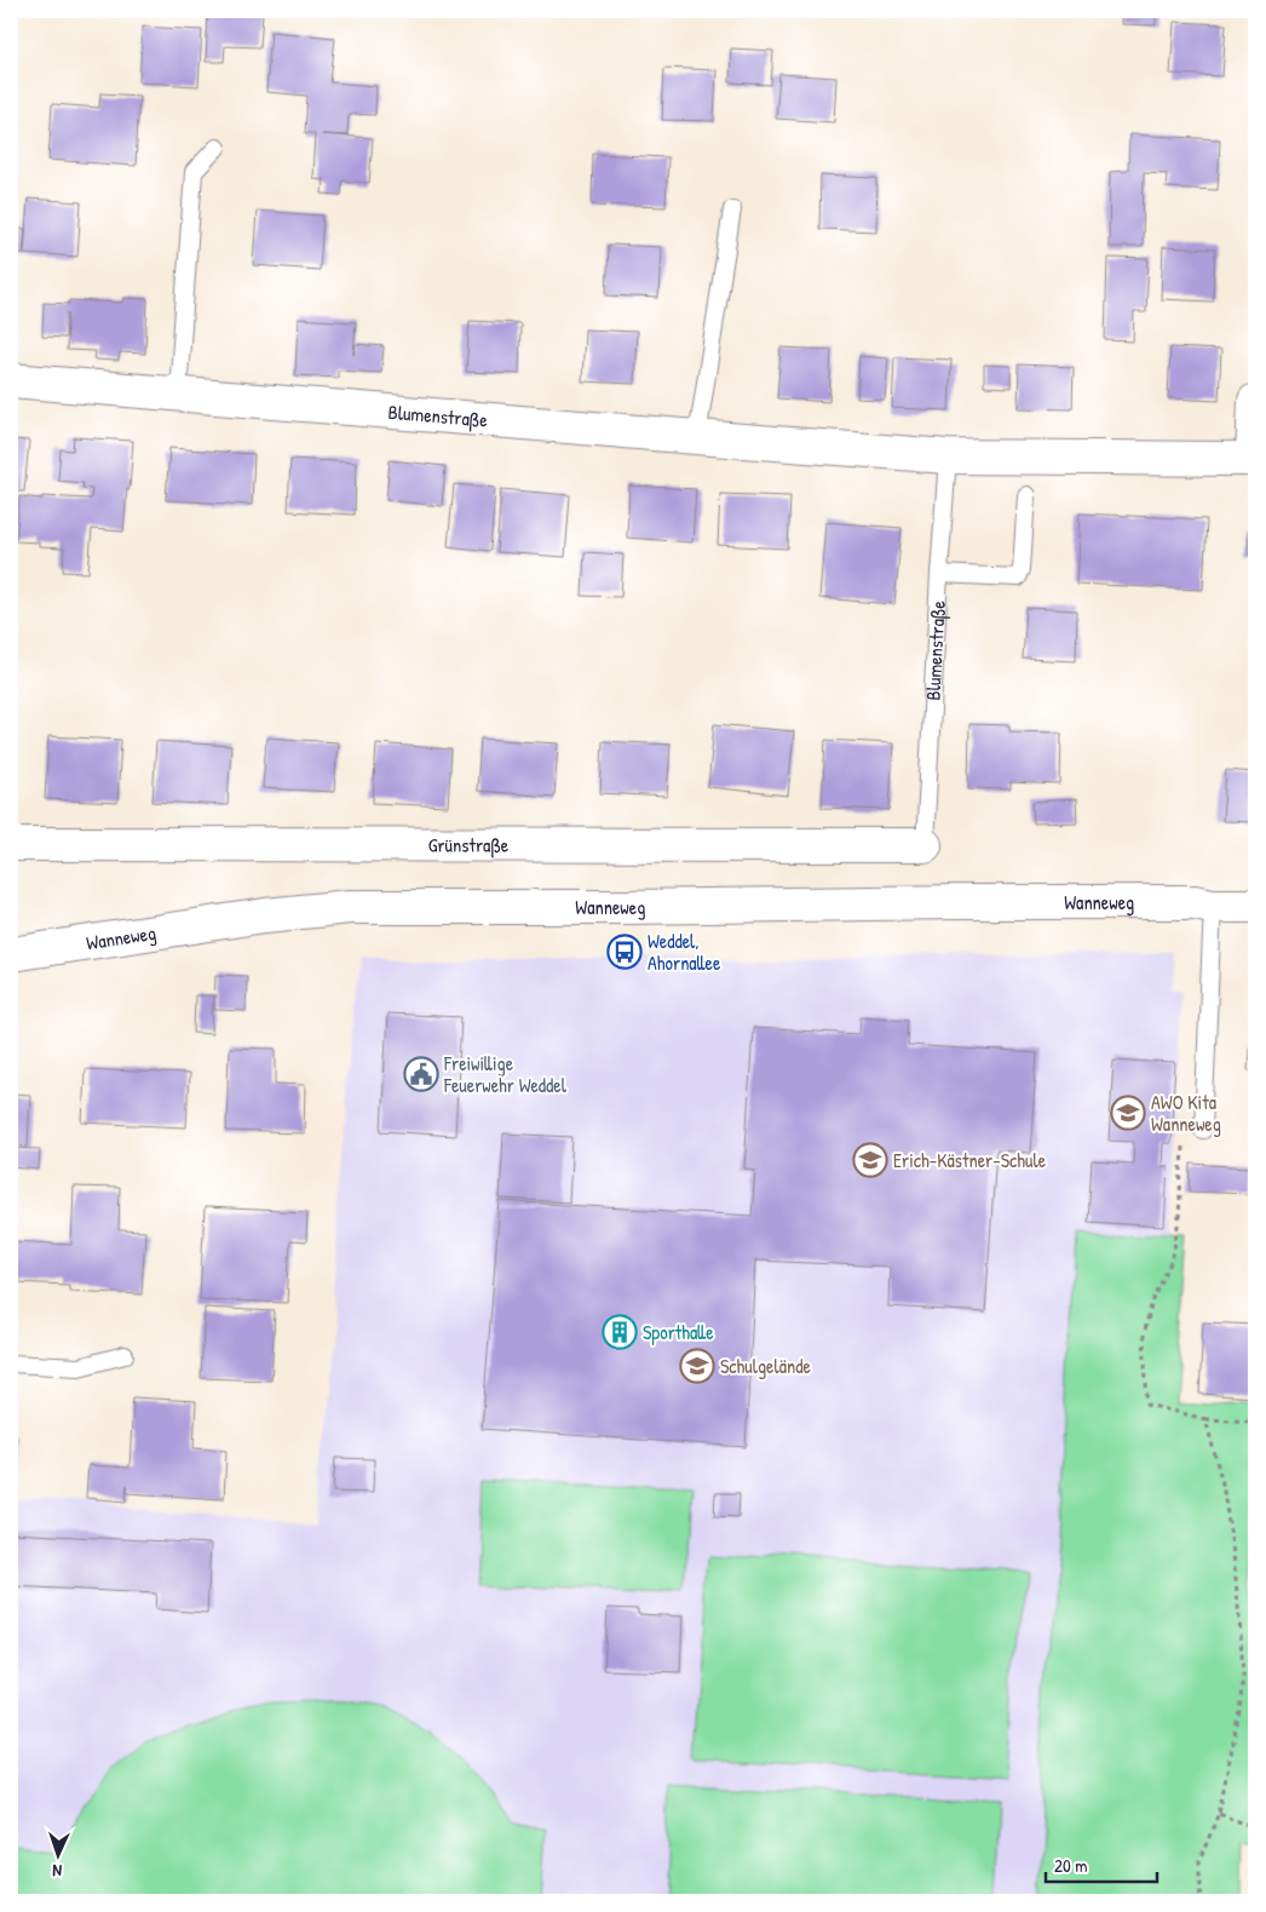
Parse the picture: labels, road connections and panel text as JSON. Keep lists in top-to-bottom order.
{
  "streets": {
    "street": ["Blumenstraße", "Grünstraße", "Wanneweg"]
  },
  "crossings": [
    ["Blumenstraße", "Grünstraße"]
  ],
  "places": {
    "bus stop": ["Weddel, Ahornallee"],
    "public building": ["Freiwillige Feuerwehr Weddel"],
    "school or university": ["AWO Kita Wanneweg", "Erich-Kästner-Schule", "Schulgelände"],
    "building": ["Sporthalle"]
  },
  "scale_bar": "20 m",
  "north": "bottom"
}
